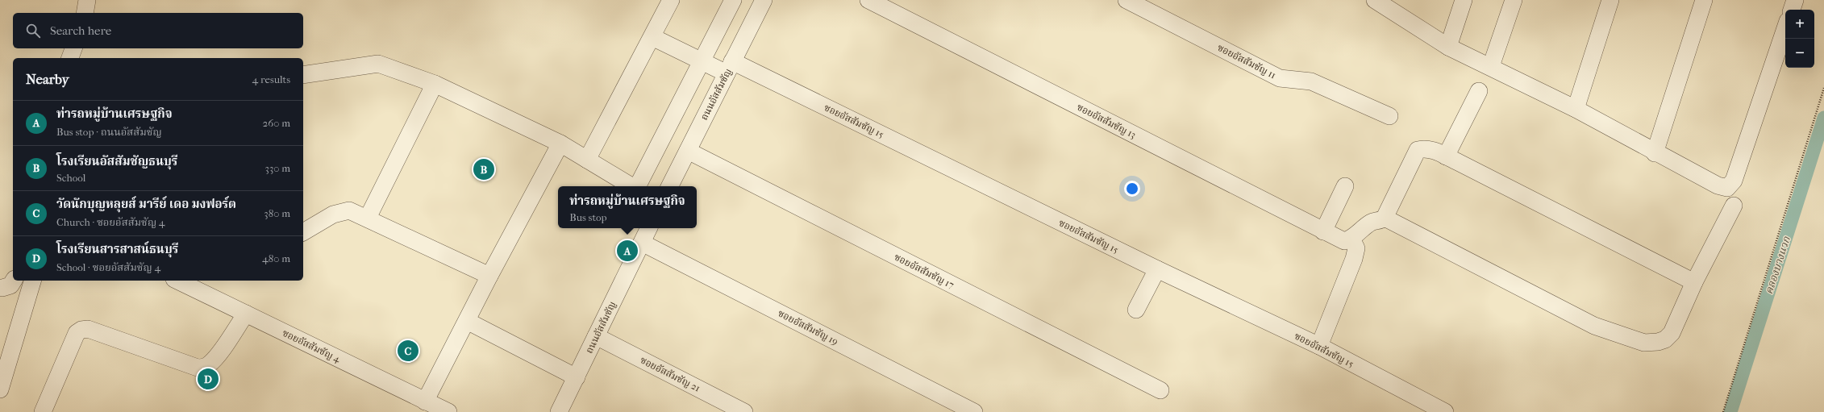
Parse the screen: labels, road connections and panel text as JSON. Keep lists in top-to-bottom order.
{
  "streets": {
    "street": [
      "ซอยอัสสัมชัญ 11",
      "ถนนอัสสัมชัญ",
      "ซอยอัสสัมชัญ 15",
      "ซอยอัสสัมชัญ 13",
      "ซอยอัสสัมชัญ 17",
      "ซอยอัสสัมชัญ 19",
      "ซอยอัสสัมชัญ 4",
      "ซอยอัสสัมชัญ 21"
    ]
  },
  "crossings": [
    ["ถนนอัสสัมชัญ", "ซอยอัสสัมชัญ 15"],
    ["ถนนอัสสัมชัญ", "ซอยอัสสัมชัญ 17"],
    ["ถนนอัสสัมชัญ", "ซอยอัสสัมชัญ 19"],
    ["ถนนอัสสัมชัญ", "ซอยอัสสัมชัญ 21"]
  ],
  "water": ["คลองบางแวก"],
  "page": {
    "map_buttons": ["+", "−"],
    "search": "Search here",
    "heading": ["Nearby", "4 results"],
    "list": [
      {
        "mark": "A",
        "name": "ท่ารถหมู่บ้านเศรษฐกิจ",
        "note": "Bus stop · ถนนอัสสัมชัญ",
        "value": "260 m"
      },
      {
        "mark": "B",
        "name": "โรงเรียนอัสสัมชัญธนบุรี",
        "note": "School",
        "value": "330 m"
      },
      {
        "mark": "C",
        "name": "วัดนักบุญหลุยส์ มารีย์ เดอ มงฟอร์ต",
        "note": "Church · ซอยอัสสัมชัญ 4",
        "value": "380 m"
      },
      {
        "mark": "D",
        "name": "โรงเรียนสารสาสน์ธนบุรี",
        "note": "School · ซอยอัสสัมชัญ 4",
        "value": "480 m"
      }
    ],
    "pins": [
      "B",
      "A",
      "C",
      "D"
    ],
    "popup": ["ท่ารถหมู่บ้านเศรษฐกิจ", "Bus stop"]
  }
}
